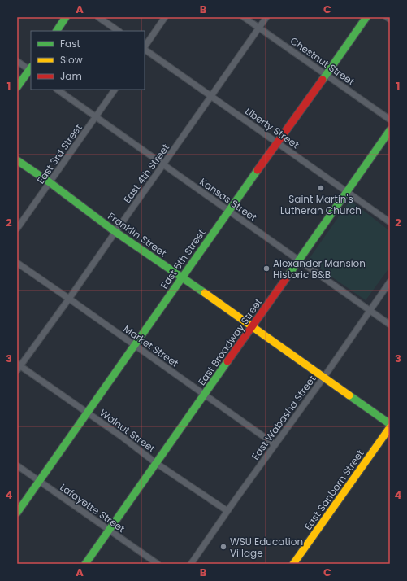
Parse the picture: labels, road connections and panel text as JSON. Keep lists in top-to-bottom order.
{
  "streets": {
    "street": [
      "Chestnut Street",
      "Liberty Street",
      "East 3rd Street",
      "East 4th Street",
      "Kansas Street",
      "Franklin Street",
      "East 5th Street",
      "East Broadway Street",
      "Market Street",
      "East Wabasha Street",
      "Walnut Street",
      "East Sanborn Street",
      "Lafayette Street"
    ]
  },
  "crossings": [
    ["Chestnut Street", "East 4th Street"],
    ["Chestnut Street", "East 5th Street"],
    ["Liberty Street", "East 4th Street"],
    ["Liberty Street", "East 5th Street"],
    ["Liberty Street", "East Broadway Street"],
    ["East 3rd Street", "Kansas Street"],
    ["East 3rd Street", "Franklin Street"],
    ["East 4th Street", "Kansas Street"],
    ["East 4th Street", "Franklin Street"],
    ["East 4th Street", "Market Street"],
    ["East 4th Street", "Walnut Street"],
    ["Kansas Street", "East 5th Street"],
    ["Kansas Street", "East Broadway Street"],
    ["Kansas Street", "East Wabasha Street"],
    ["Franklin Street", "East 5th Street"],
    ["Franklin Street", "East Broadway Street"],
    ["Franklin Street", "East Wabasha Street"],
    ["East 5th Street", "Market Street"],
    ["East 5th Street", "Walnut Street"],
    ["East 5th Street", "Lafayette Street"],
    ["East Broadway Street", "Market Street"],
    ["East Broadway Street", "Walnut Street"],
    ["East Broadway Street", "Lafayette Street"],
    ["Market Street", "East Wabasha Street"],
    ["East Wabasha Street", "Walnut Street"]
  ],
  "places": ["Saint Martin's Lutheran Church", "Alexander Mansion Historic B&B", "WSU Education Village"],
  "legend": ["Fast", "Slow", "Jam"],
  "grid": {
    "columns": ["A", "B", "C"],
    "rows": [
      "1",
      "2",
      "3",
      "4"
    ]
  }
}
